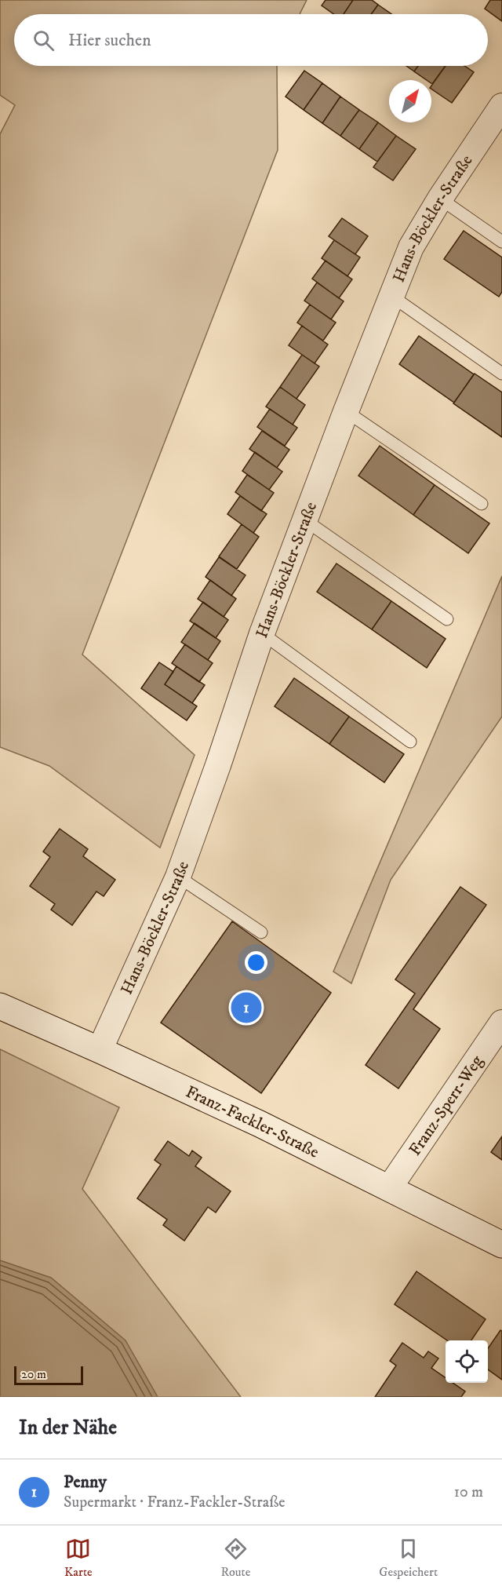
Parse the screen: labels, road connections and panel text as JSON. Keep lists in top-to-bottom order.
{
  "streets": {
    "street": ["Hans-Böckler-Straße", "Franz-Sperr-Weg", "Franz-Fackler-Straße"]
  },
  "crossings": [
    ["Hans-Böckler-Straße", "Franz-Fackler-Straße"],
    ["Franz-Sperr-Weg", "Franz-Fackler-Straße"]
  ],
  "scale_bar": "20 m",
  "north": "top right",
  "page": {
    "search": "Hier suchen",
    "pins": "1",
    "scale": "20 m",
    "heading": "In der Nähe",
    "list": [
      {
        "mark": "1",
        "name": "Penny",
        "note": "Supermarkt · Franz-Fackler-Straße",
        "value": "10 m"
      }
    ],
    "nav": ["Karte", "Route", "Gespeichert"]
  }
}
